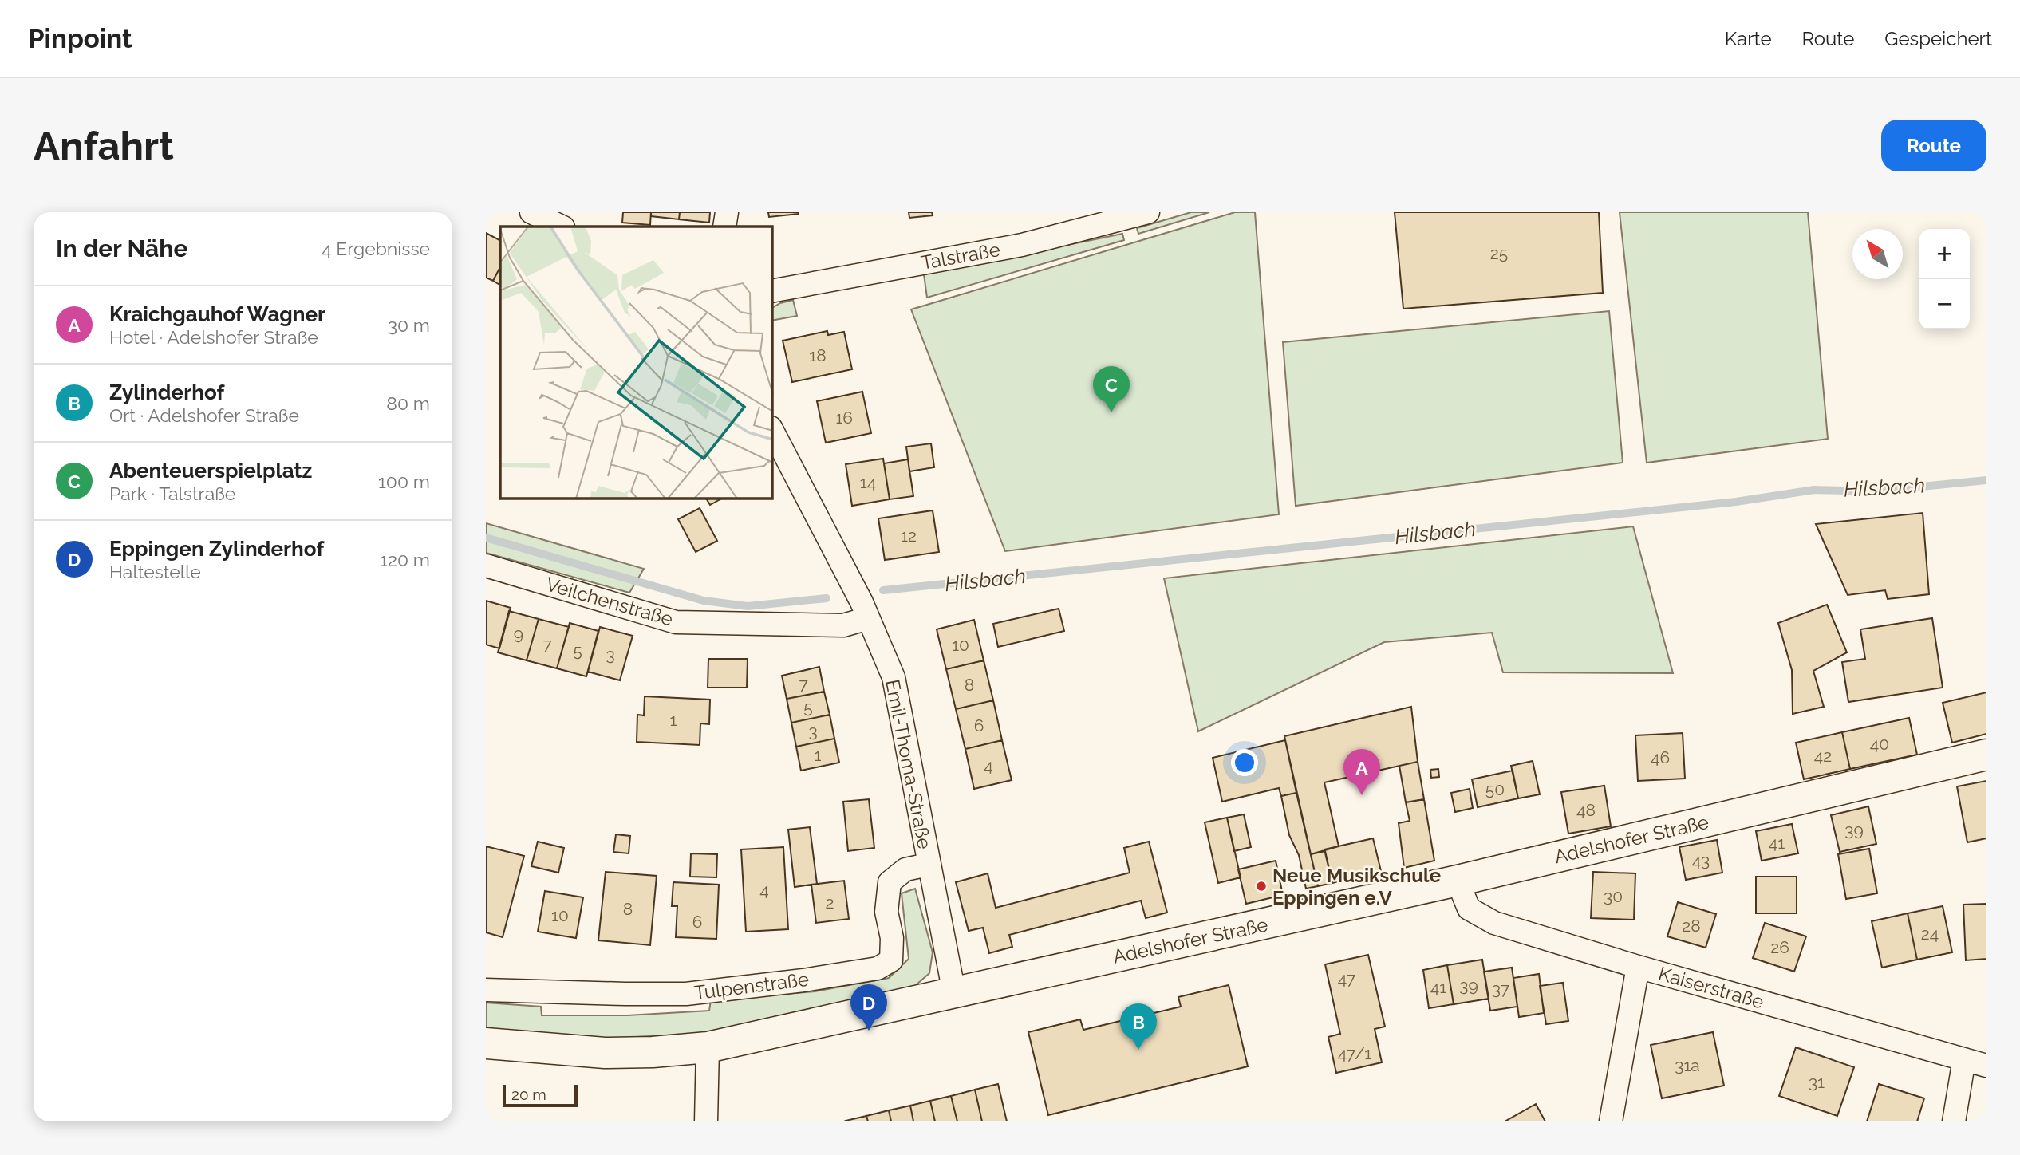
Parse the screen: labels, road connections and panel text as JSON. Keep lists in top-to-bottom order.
{
  "streets": {
    "street": [
      "Talstraße",
      "Veilchenstraße",
      "Emil-Thoma-Straße",
      "Adelshofer Straße",
      "Tulpenstraße",
      "Kaiserstraße"
    ]
  },
  "crossings": [
    ["Veilchenstraße", "Emil-Thoma-Straße"],
    ["Emil-Thoma-Straße", "Adelshofer Straße"],
    ["Emil-Thoma-Straße", "Tulpenstraße"],
    ["Adelshofer Straße", "Kaiserstraße"]
  ],
  "water": ["Hilsbach"],
  "places": ["Neue Musikschule Eppingen e.V"],
  "house_numbers": [
    "25",
    "18",
    "16",
    "14",
    "12",
    "9",
    "7",
    "10",
    "5",
    "3",
    "7",
    "8",
    "5",
    "1",
    "6",
    "3",
    "40",
    "1",
    "42",
    "46",
    "4",
    "50",
    "48",
    "39",
    "41",
    "43",
    "4",
    "30",
    "2",
    "8",
    "10",
    "6",
    "28",
    "24",
    "26",
    "47",
    "39",
    "41",
    "37",
    "47/1",
    "31a",
    "31"
  ],
  "scale_bar": "20 m",
  "north": "top left",
  "page": {
    "header": "Pinpoint",
    "nav": ["Karte", "Route", "Gespeichert"],
    "buttons": "Route",
    "title": "Anfahrt",
    "heading": ["In der Nähe", "4 Ergebnisse"],
    "map_buttons": ["+", "−"],
    "list": [
      {
        "mark": "A",
        "name": "Kraichgauhof Wagner",
        "note": "Hotel · Adelshofer Straße",
        "value": "30 m"
      },
      {
        "mark": "B",
        "name": "Zylinderhof",
        "note": "Ort · Adelshofer Straße",
        "value": "80 m"
      },
      {
        "mark": "C",
        "name": "Abenteuerspielplatz",
        "note": "Park · Talstraße",
        "value": "100 m"
      },
      {
        "mark": "D",
        "name": "Eppingen Zylinderhof",
        "note": "Haltestelle",
        "value": "120 m"
      }
    ],
    "pins": [
      "C",
      "A",
      "D",
      "B"
    ],
    "scale": "20 m"
  }
}
